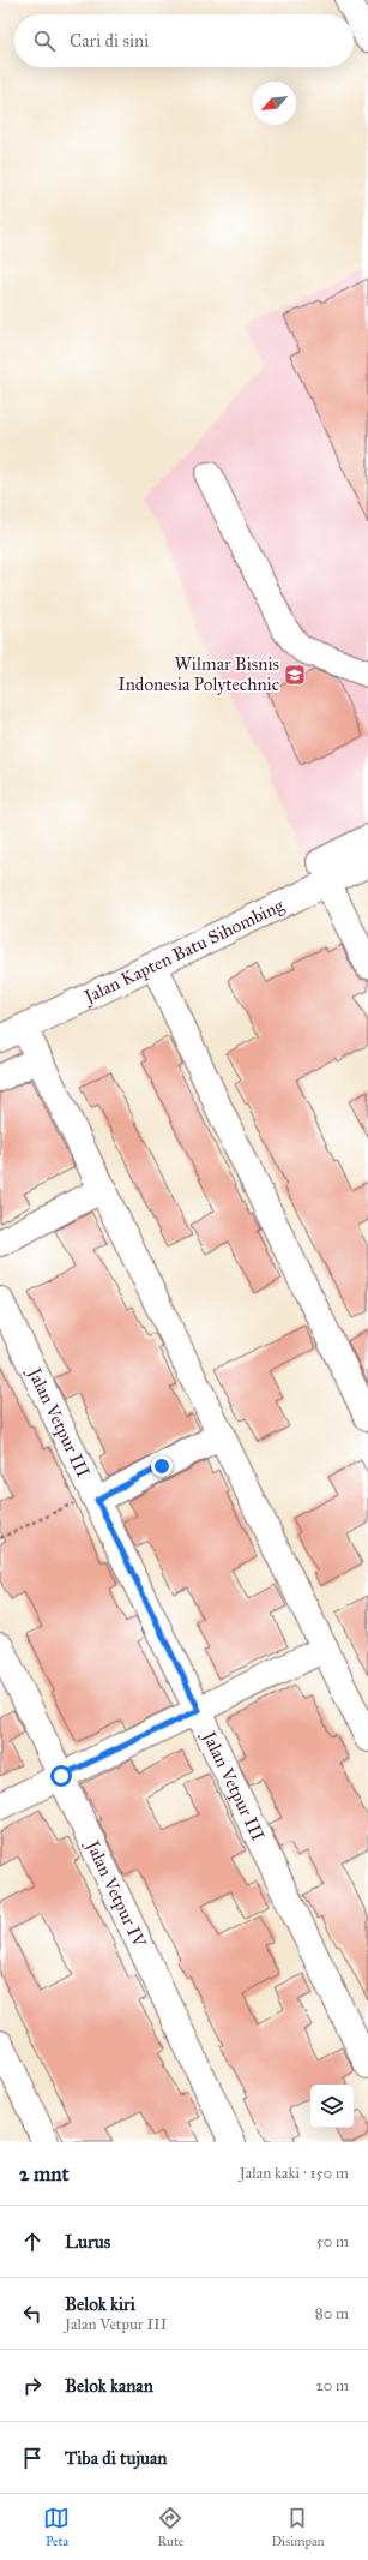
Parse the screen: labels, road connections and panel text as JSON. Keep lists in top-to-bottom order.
{
  "streets": {
    "street": ["Jalan Kapten Batu Sihombing", "Jalan Vetpur III", "Jalan Vetpur IV"]
  },
  "places": {
    "school or university": ["Wilmar Bisnis Indonesia Polytechnic"]
  },
  "north": "bottom left",
  "page": {
    "search": "Cari di sini",
    "heading": ["2 mnt", "Jalan kaki · 150 m"],
    "list": [
      ["Lurus", "50 m"],
      ["Belok kiri", "Jalan Vetpur III", "80 m"],
      ["Belok kanan", "20 m"],
      "Tiba di tujuan"
    ],
    "nav": ["Peta", "Rute", "Disimpan"]
  }
}
